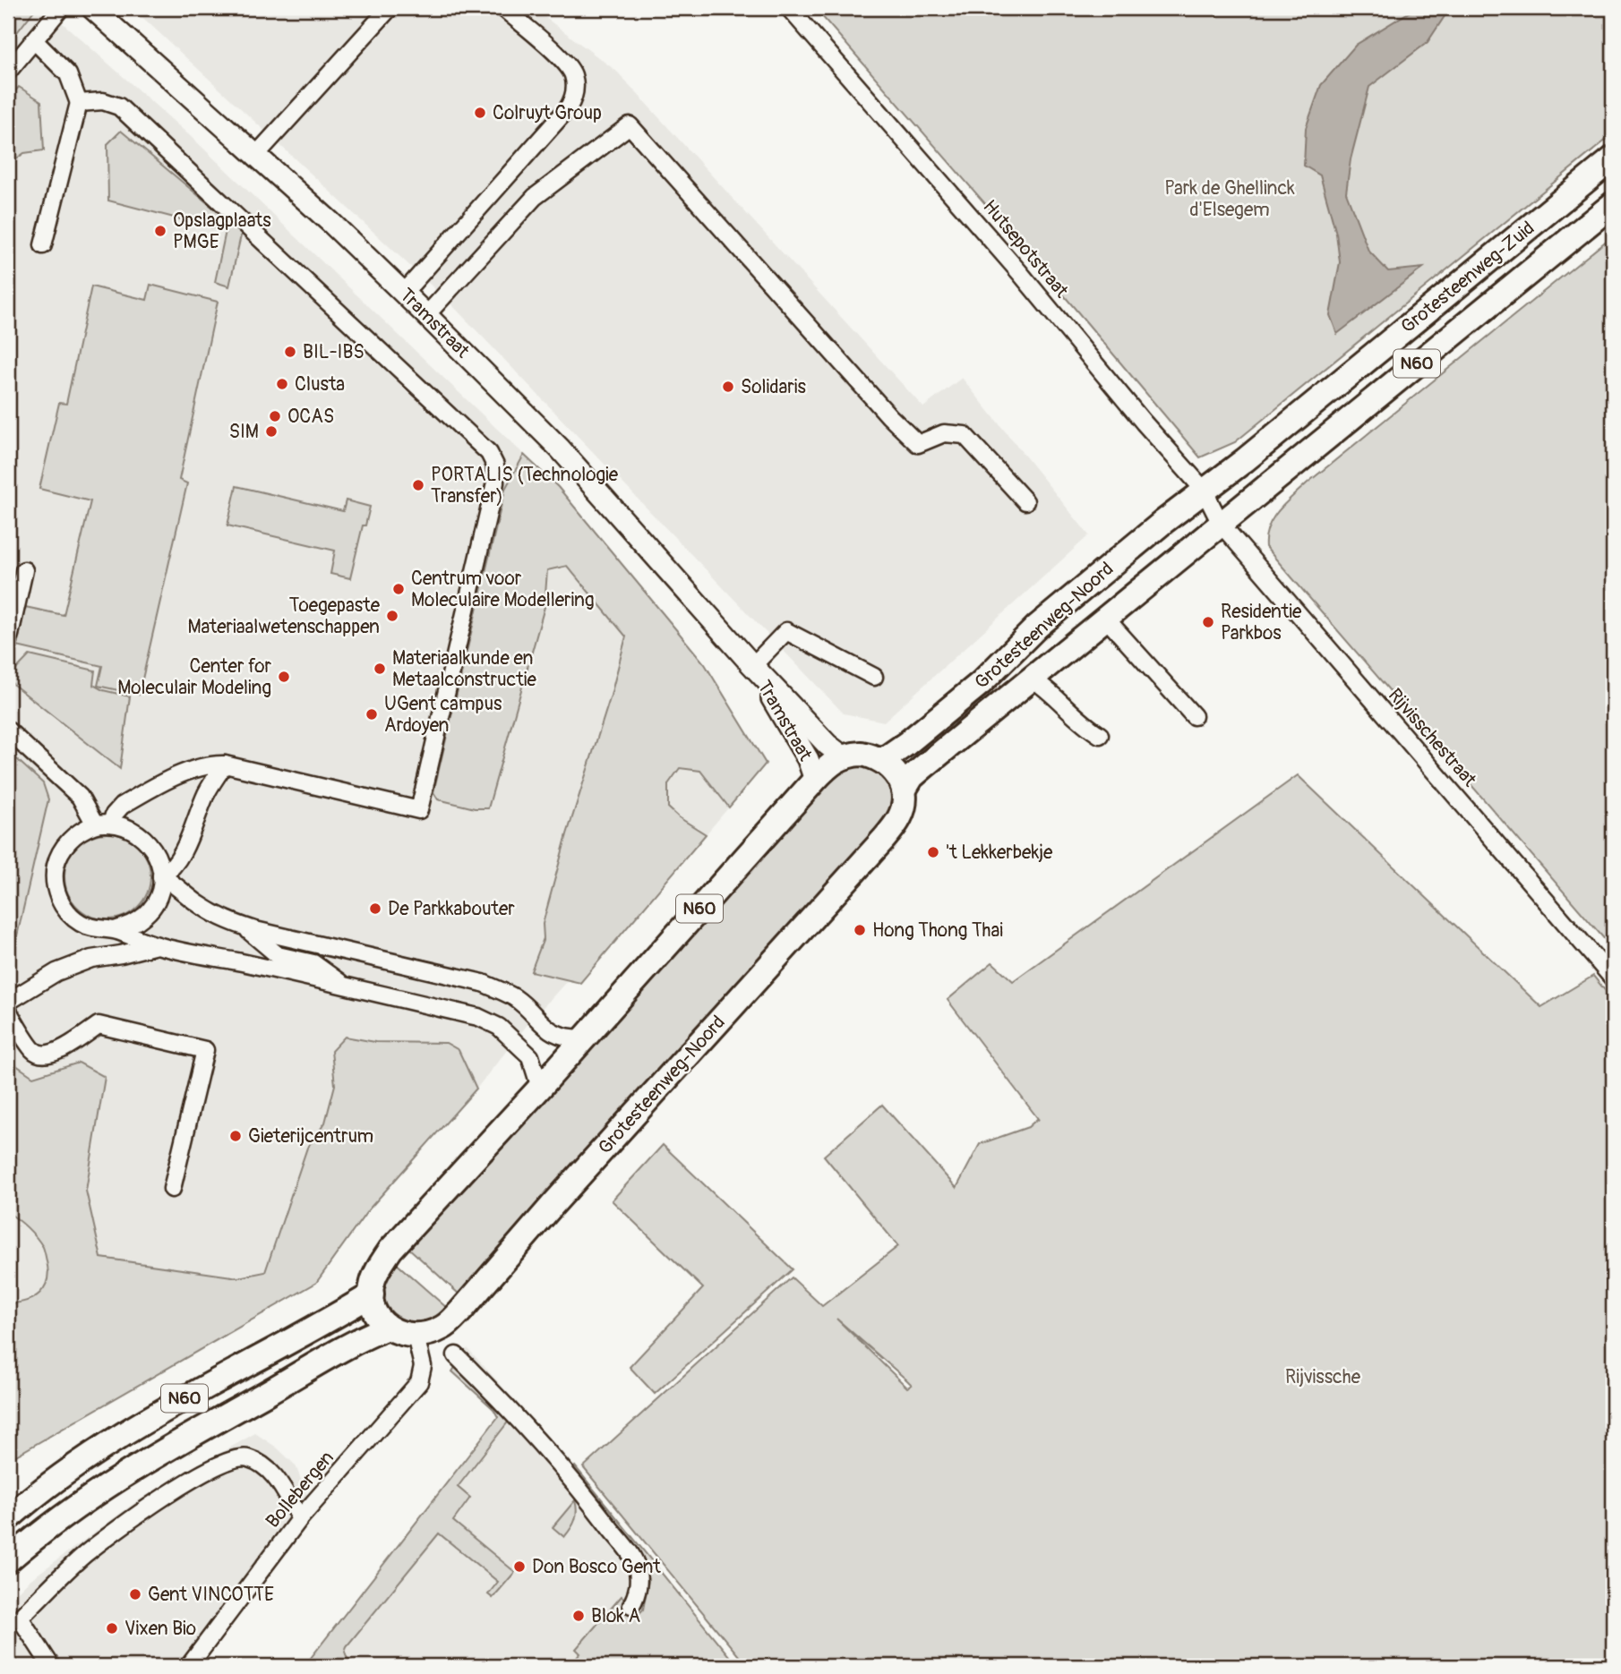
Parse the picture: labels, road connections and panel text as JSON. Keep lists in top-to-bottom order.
{
  "streets": {
    "highway": ["Grotesteenweg-Zuid", "N60", "Grotesteenweg-Noord"],
    "main road": ["Tramstraat"],
    "street": ["Hutsepotstraat", "Rijvisschestraat", "Bollebergen"]
  },
  "crossings": [
    ["Hutsepotstraat", "Grotesteenweg-Zuid"],
    ["Hutsepotstraat", "Grotesteenweg-Noord"],
    ["Hutsepotstraat", "Rijvisschestraat"],
    ["Grotesteenweg-Zuid", "Grotesteenweg-Noord"],
    ["Grotesteenweg-Zuid", "Rijvisschestraat"],
    ["Tramstraat", "N60"],
    ["Grotesteenweg-Noord", "Rijvisschestraat"],
    ["Grotesteenweg-Noord", "Bollebergen"]
  ],
  "parks": ["Park de Ghellinck d'Elsegem", "Rijvissche"],
  "places": [
    "Colruyt Group",
    "Opslagplaats PMGE",
    "BIL-IBS",
    "Clusta",
    "Solidaris",
    "OCAS",
    "SIM",
    "PORTALIS (Technologie Transfer)",
    "Centrum voor Moleculaire Modellering",
    "Toegepaste Materiaalwetenschappen",
    "Residentie Parkbos",
    "Materiaalkunde en Metaalconstructie",
    "Center for Moleculair Modeling",
    "UGent campus Ardoyen",
    "'t Lekkerbekje",
    "De Parkkabouter",
    "Hong Thong Thai",
    "Gieterijcentrum",
    "Don Bosco Gent",
    "Gent VINCOTTE",
    "Blok A",
    "Vixen Bio"
  ]
}
